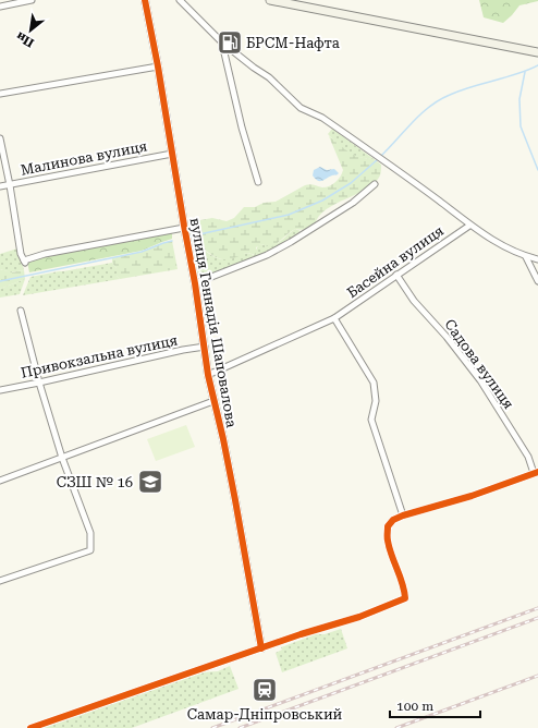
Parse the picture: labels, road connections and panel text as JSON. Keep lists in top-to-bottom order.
{
  "streets": {
    "street": [
      "Малинова вулиця",
      "Басейна вулиця",
      "вулиця Геннадія Шаповалова",
      "Привокзальна вулиця",
      "Садова вулиця"
    ]
  },
  "crossings": [
    ["Малинова вулиця", "вулиця Геннадія Шаповалова"],
    ["Басейна вулиця", "вулиця Геннадія Шаповалова"],
    ["Басейна вулиця", "Садова вулиця"],
    ["вулиця Геннадія Шаповалова", "Привокзальна вулиця"]
  ],
  "places": {
    "fuel station": ["БРСМ-Нафта"],
    "school or university": ["СЗШ № 16"],
    "station": ["Самар-Дніпровський"]
  },
  "scale_bar": "100 m",
  "north": "bottom left"
}
